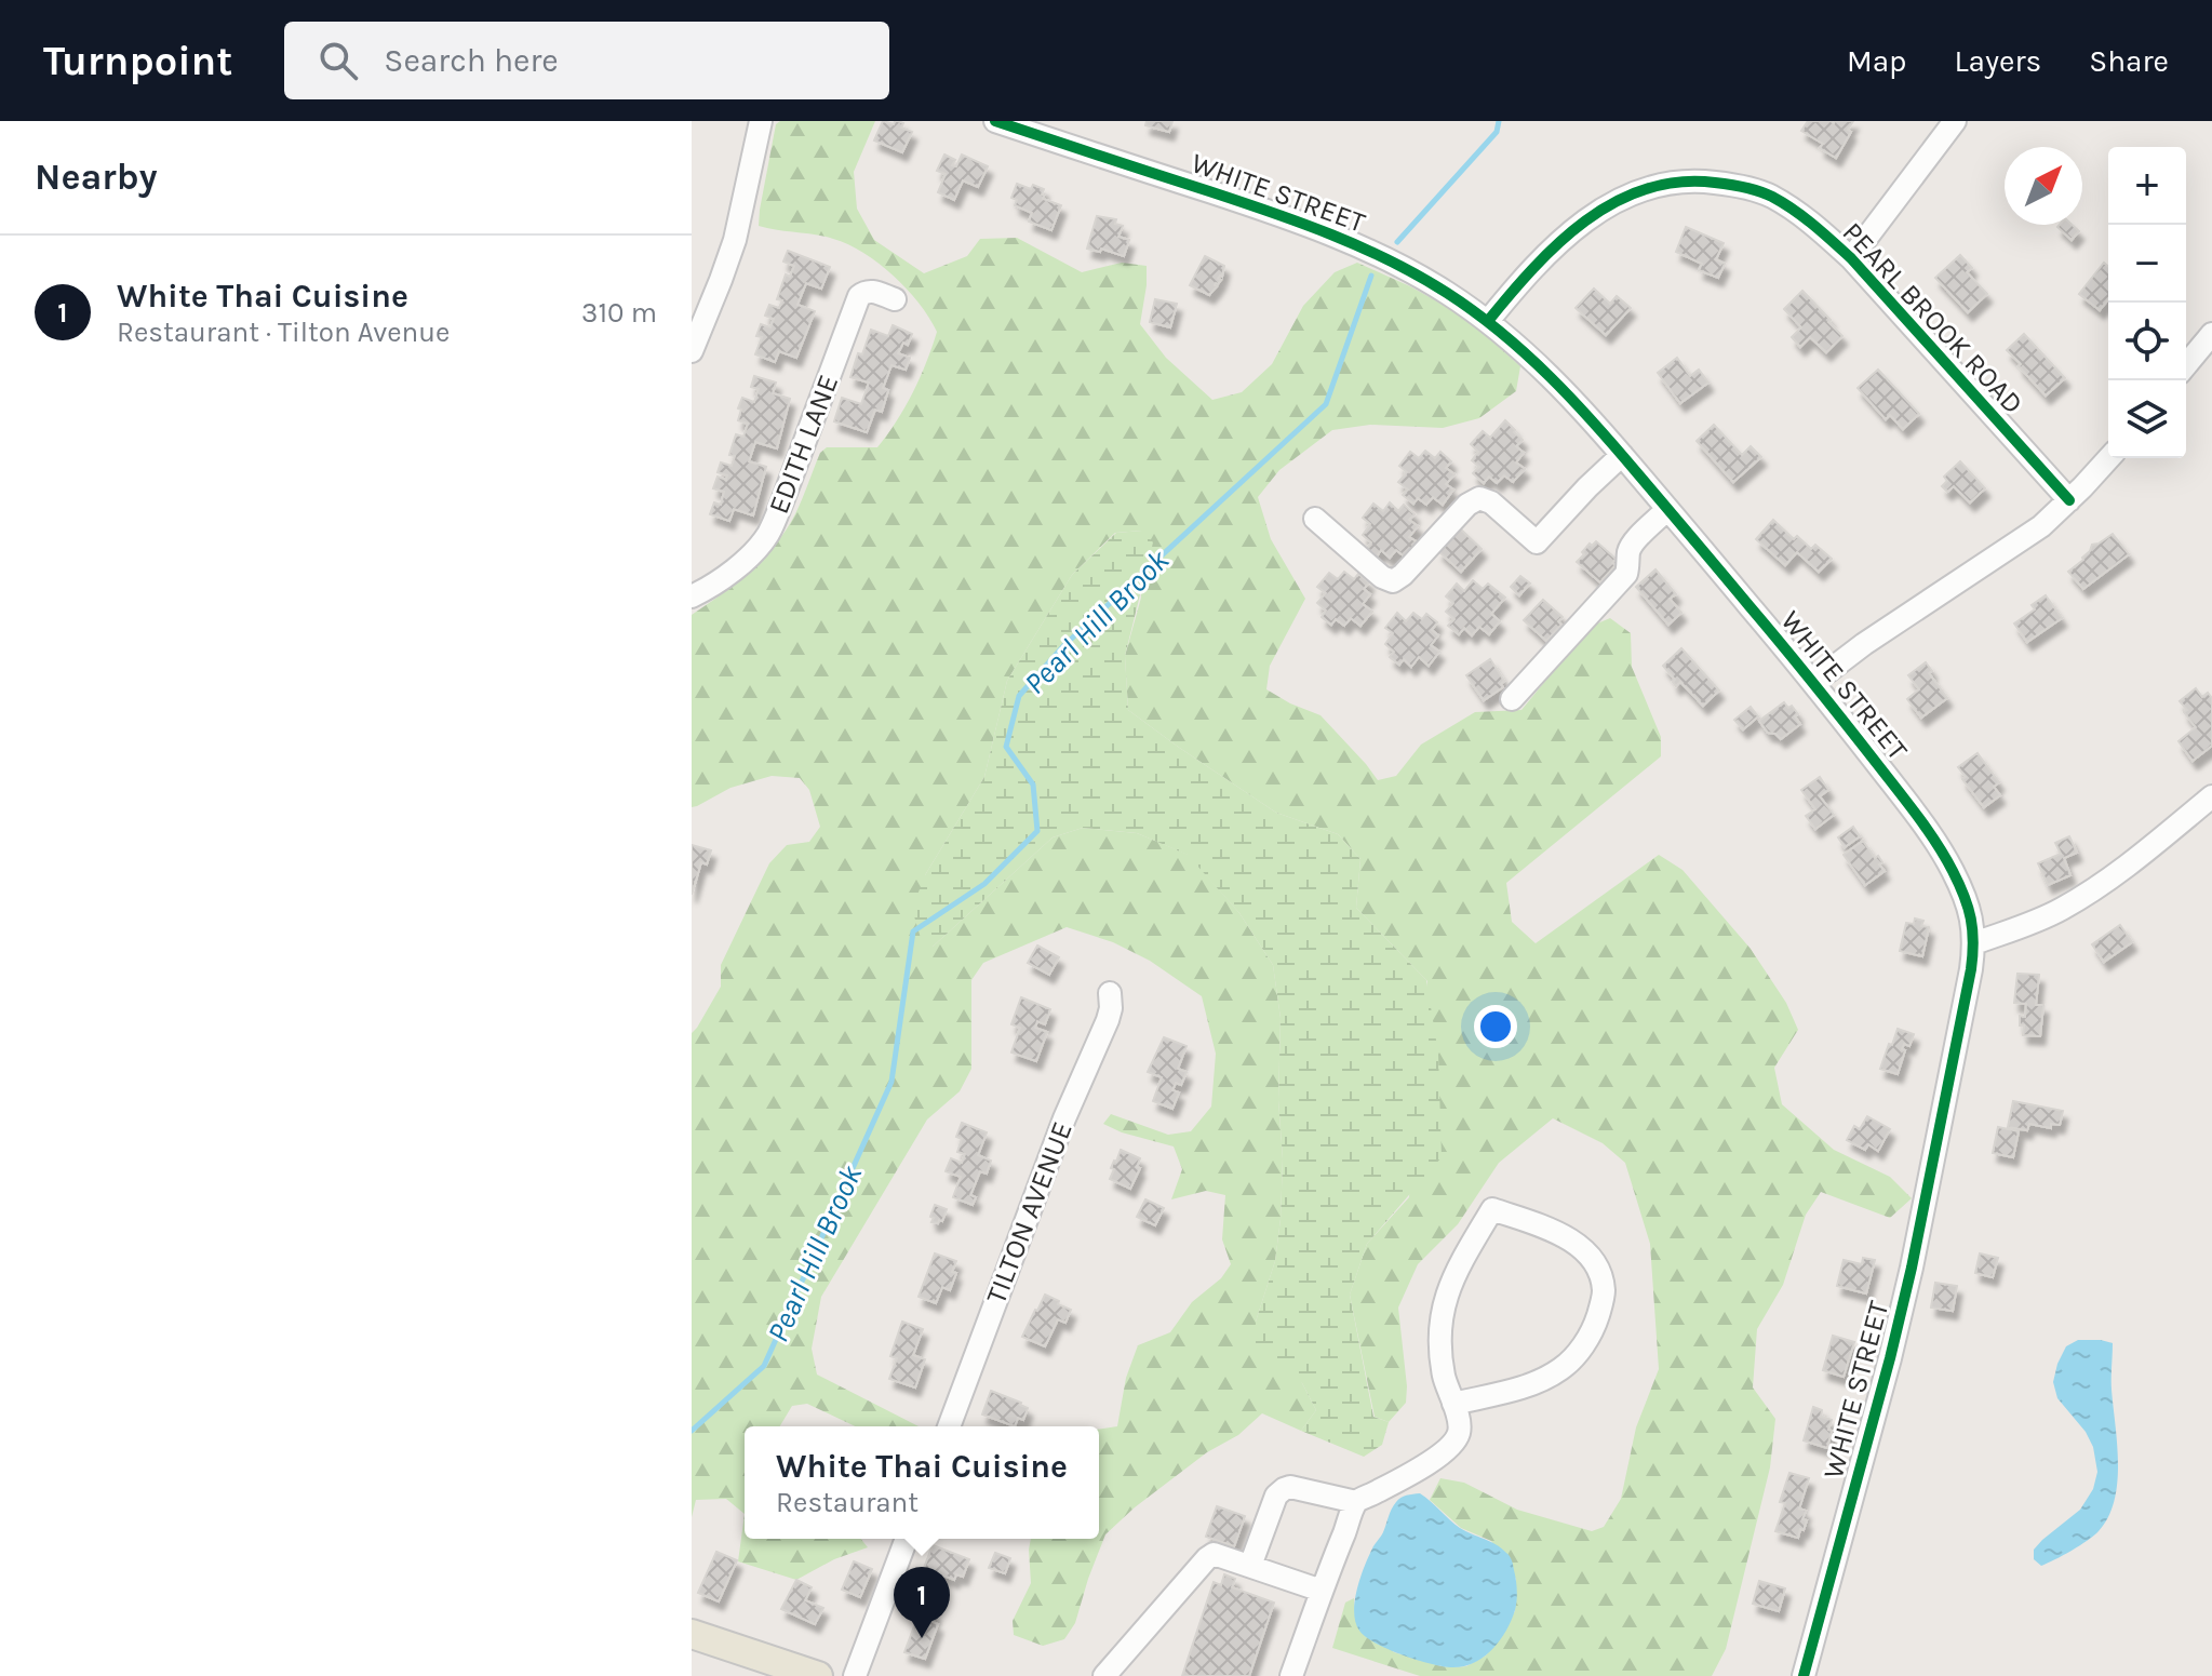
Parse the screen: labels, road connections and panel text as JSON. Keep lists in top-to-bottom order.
{
  "streets": {
    "street": [
      "WHITE STREET",
      "PEARL BROOK ROAD",
      "EDITH LANE",
      "TILTON AVENUE"
    ]
  },
  "crossings": [
    ["WHITE STREET", "PEARL BROOK ROAD"]
  ],
  "water": ["Pearl Hill Brook"],
  "north": "top right",
  "page": {
    "header": "Turnpoint",
    "search": "Search here",
    "nav": ["Map", "Layers", "Share"],
    "heading": "Nearby",
    "map_buttons": ["+", "−"],
    "list": [
      {
        "mark": "1",
        "name": "White Thai Cuisine",
        "note": "Restaurant · Tilton Avenue",
        "value": "310 m"
      }
    ],
    "popup": ["White Thai Cuisine", "Restaurant"],
    "pins": "1"
  }
}
